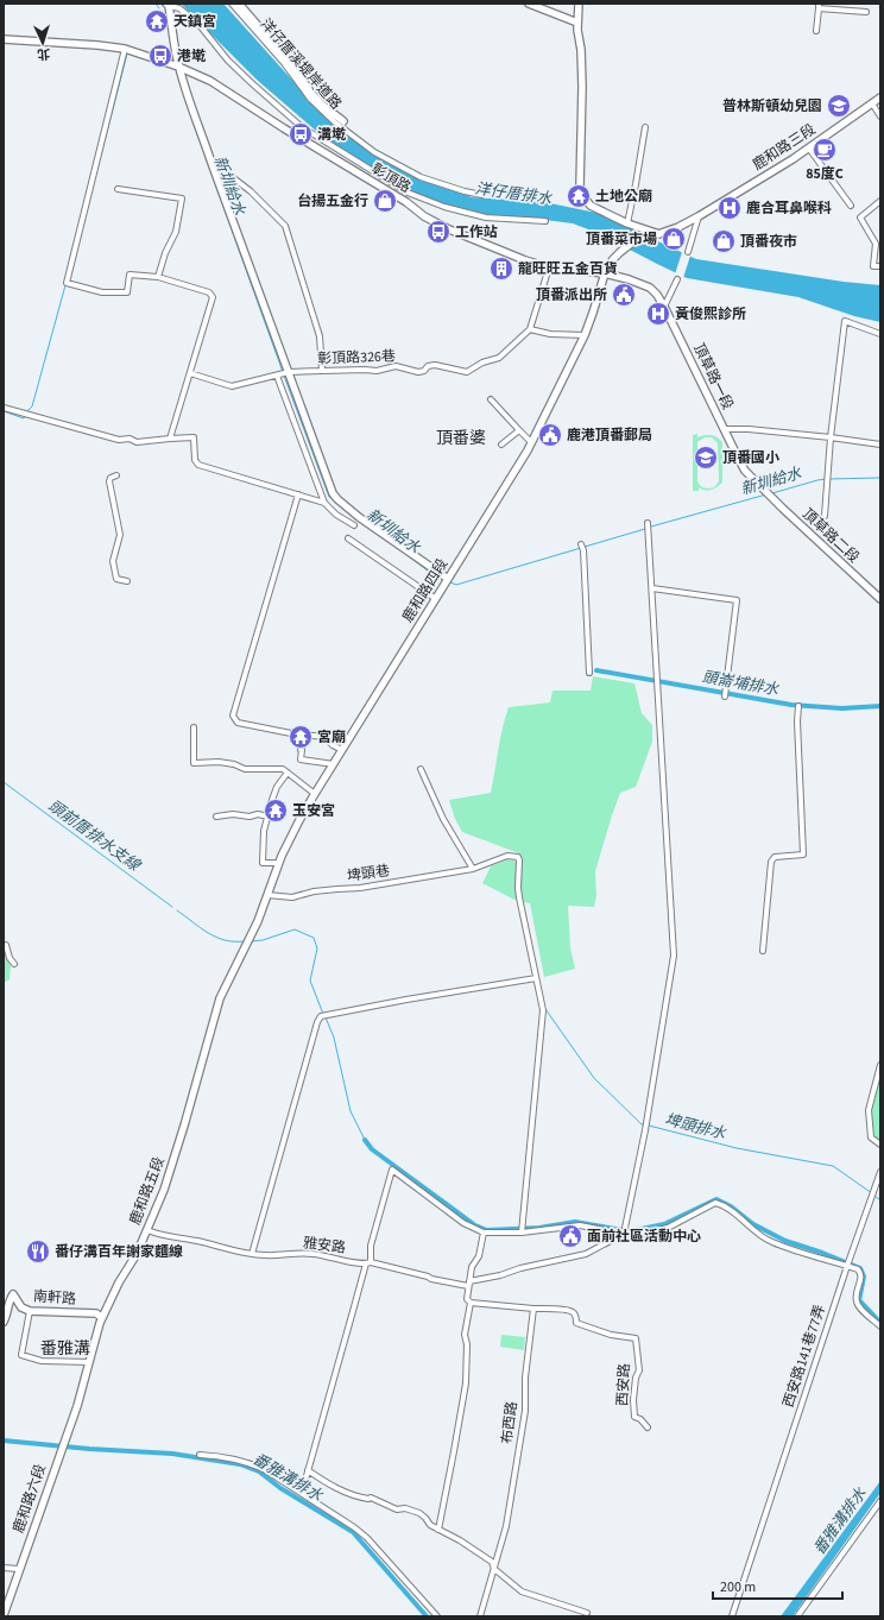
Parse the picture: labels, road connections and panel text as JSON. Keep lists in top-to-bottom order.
{
  "streets": {
    "street": [
      "洋仔厝溪堤岸道路",
      "鹿和路三段",
      "彰頂路",
      "彰頂路326巷",
      "頂草路一段",
      "頂草路二段",
      "鹿和路四段",
      "埤頭巷",
      "鹿和路五段",
      "雅安路",
      "南軒路",
      "西安路141巷77弄",
      "西安路",
      "布西路",
      "鹿和路六段"
    ]
  },
  "crossings": [
    ["鹿和路三段", "鹿和路四段"],
    ["彰頂路", "頂草路一段"],
    ["彰頂路", "鹿和路四段"],
    ["頂草路一段", "頂草路二段"],
    ["頂草路一段", "鹿和路四段"],
    ["鹿和路四段", "埤頭巷"],
    ["鹿和路四段", "鹿和路五段"],
    ["鹿和路五段", "雅安路"],
    ["鹿和路五段", "南軒路"],
    ["鹿和路五段", "鹿和路六段"],
    ["西安路", "布西路"]
  ],
  "districts": ["頂番婆", "番雅溝"],
  "water": [
    "新圳給水",
    "洋仔厝排水",
    "頭崙埔排水",
    "頭前厝排水支線",
    "埤頭排水",
    "番雅溝排水"
  ],
  "places": {
    "temple": [
      "天鎮宮",
      "土地公廟",
      "宮廟",
      "玉安宮"
    ],
    "bus stop": ["港墘", "溝墘", "工作站"],
    "school or university": ["普林斯頓幼兒園", "頂番國小"],
    "cafe": ["85度C"],
    "shop": ["台揚五金行", "頂番菜市場", "頂番夜市"],
    "hospital": ["鹿合耳鼻喉科", "黃俊熙診所"],
    "building": ["龍旺旺五金百貨"],
    "public building": ["頂番派出所", "鹿港頂番郵局", "面前社區活動中心"],
    "restaurant": ["番仔溝百年謝家麵線"]
  },
  "scale_bar": "200 m",
  "north": "bottom"
}
